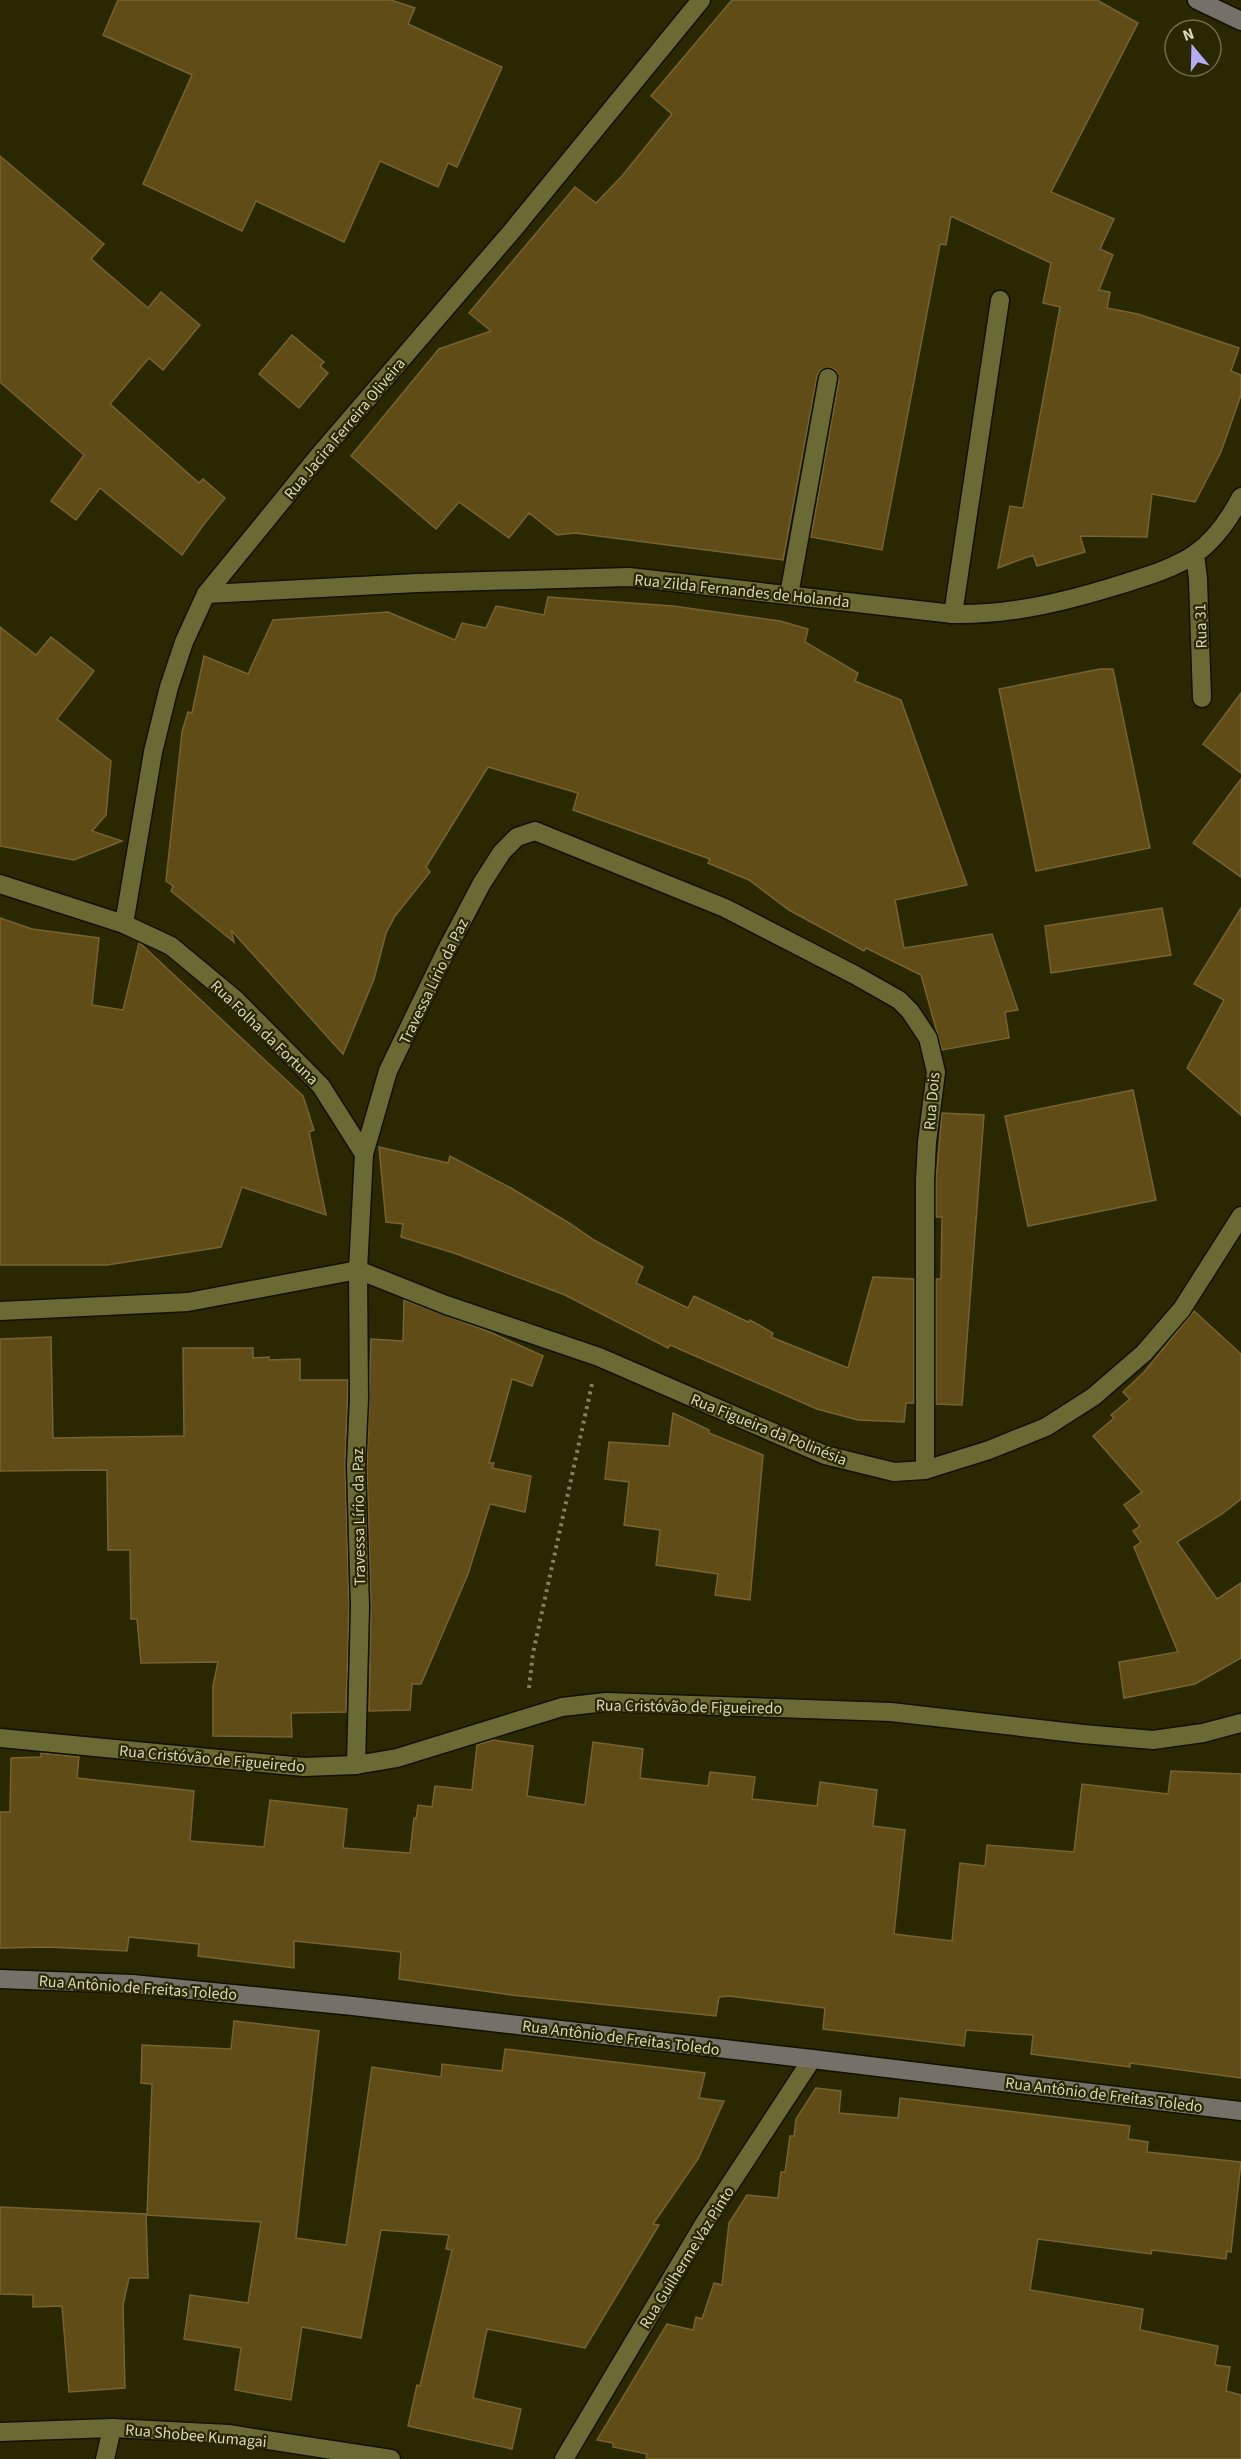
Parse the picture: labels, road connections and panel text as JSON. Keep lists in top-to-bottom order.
{
  "streets": {
    "street": [
      "Rua Jacira Ferreira Oliveira",
      "Rua Zilda Fernandes de Holanda",
      "Rua 31",
      "Travessa Lírio da Paz",
      "Rua Folha da Fortuna",
      "Rua Dois",
      "Rua Figueira da Polinésia",
      "Rua Cristóvão de Figueiredo",
      "Rua Antônio de Freitas Toledo",
      "Rua Guilherme Vaz Pinto",
      "Rua Shobee Kumagai"
    ]
  },
  "crossings": [
    ["Rua Jacira Ferreira Oliveira", "Rua Zilda Fernandes de Holanda"],
    ["Rua Jacira Ferreira Oliveira", "Rua Folha da Fortuna"],
    ["Rua Zilda Fernandes de Holanda", "Rua 31"],
    ["Travessa Lírio da Paz", "Rua Folha da Fortuna"],
    ["Travessa Lírio da Paz", "Rua Dois"],
    ["Travessa Lírio da Paz", "Rua Figueira da Polinésia"],
    ["Travessa Lírio da Paz", "Rua Cristóvão de Figueiredo"],
    ["Rua Dois", "Rua Figueira da Polinésia"],
    ["Rua Antônio de Freitas Toledo", "Rua Guilherme Vaz Pinto"]
  ],
  "north": "top"
}
